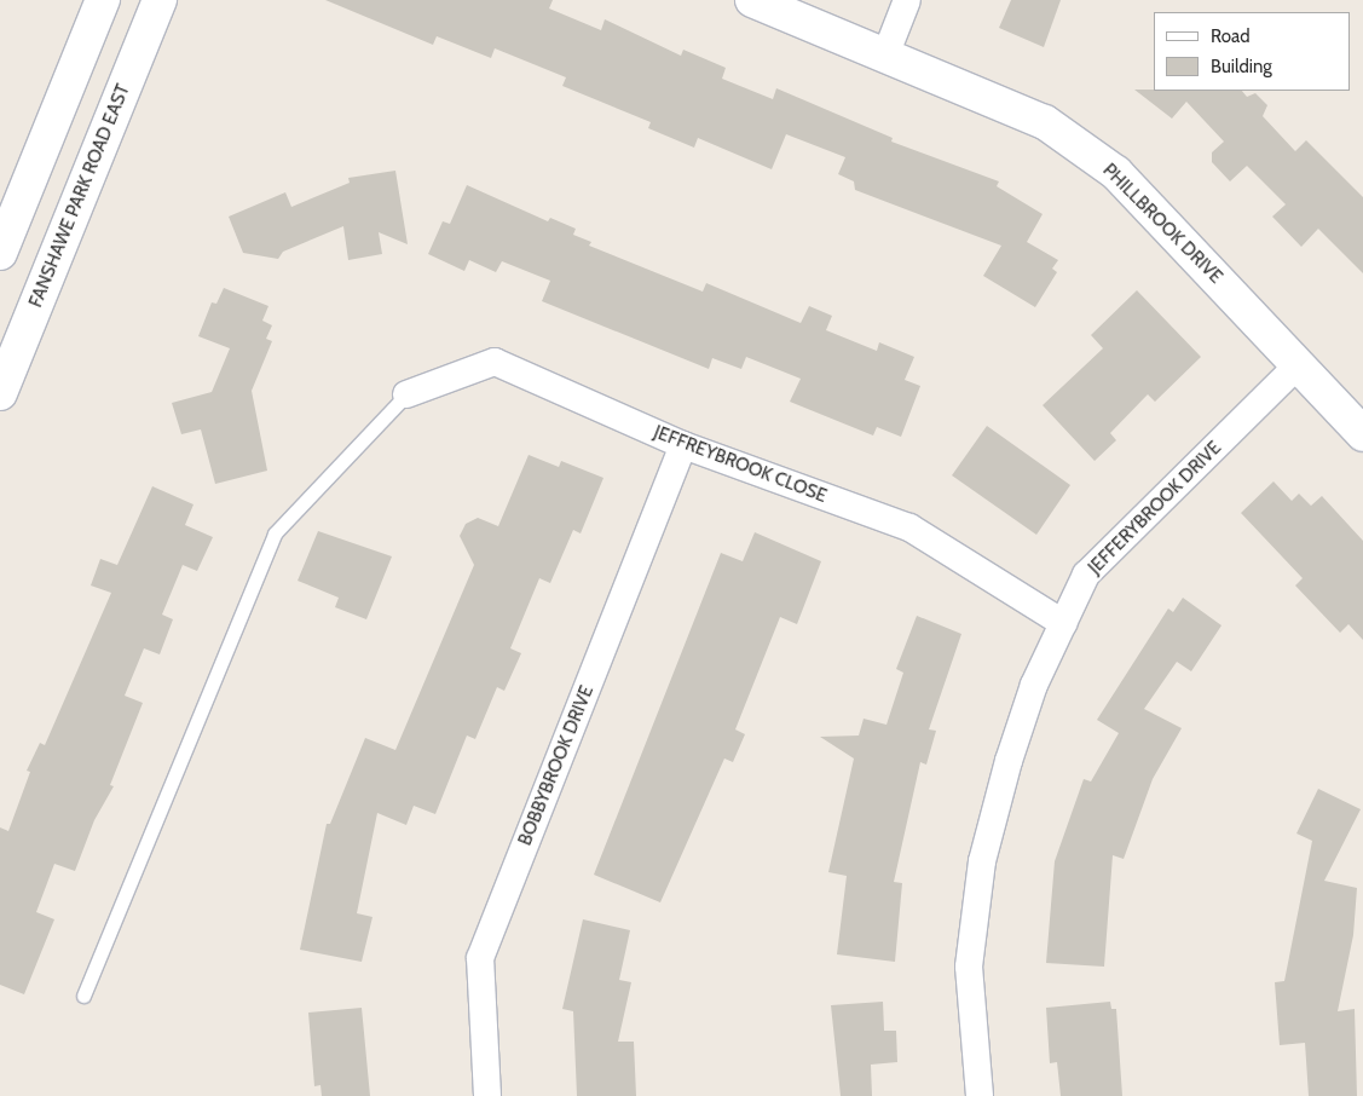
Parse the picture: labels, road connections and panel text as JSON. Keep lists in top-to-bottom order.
{
  "streets": {
    "street": [
      "FANSHAWE PARK ROAD EAST",
      "PHILLBROOK DRIVE",
      "JEFFREYBROOK CLOSE",
      "JEFFERYBROOK DRIVE",
      "BOBBYBROOK DRIVE"
    ]
  },
  "crossings": [
    ["PHILLBROOK DRIVE", "JEFFERYBROOK DRIVE"],
    ["JEFFREYBROOK CLOSE", "JEFFERYBROOK DRIVE"],
    ["JEFFREYBROOK CLOSE", "BOBBYBROOK DRIVE"]
  ],
  "legend": ["Road", "Building"]
}
